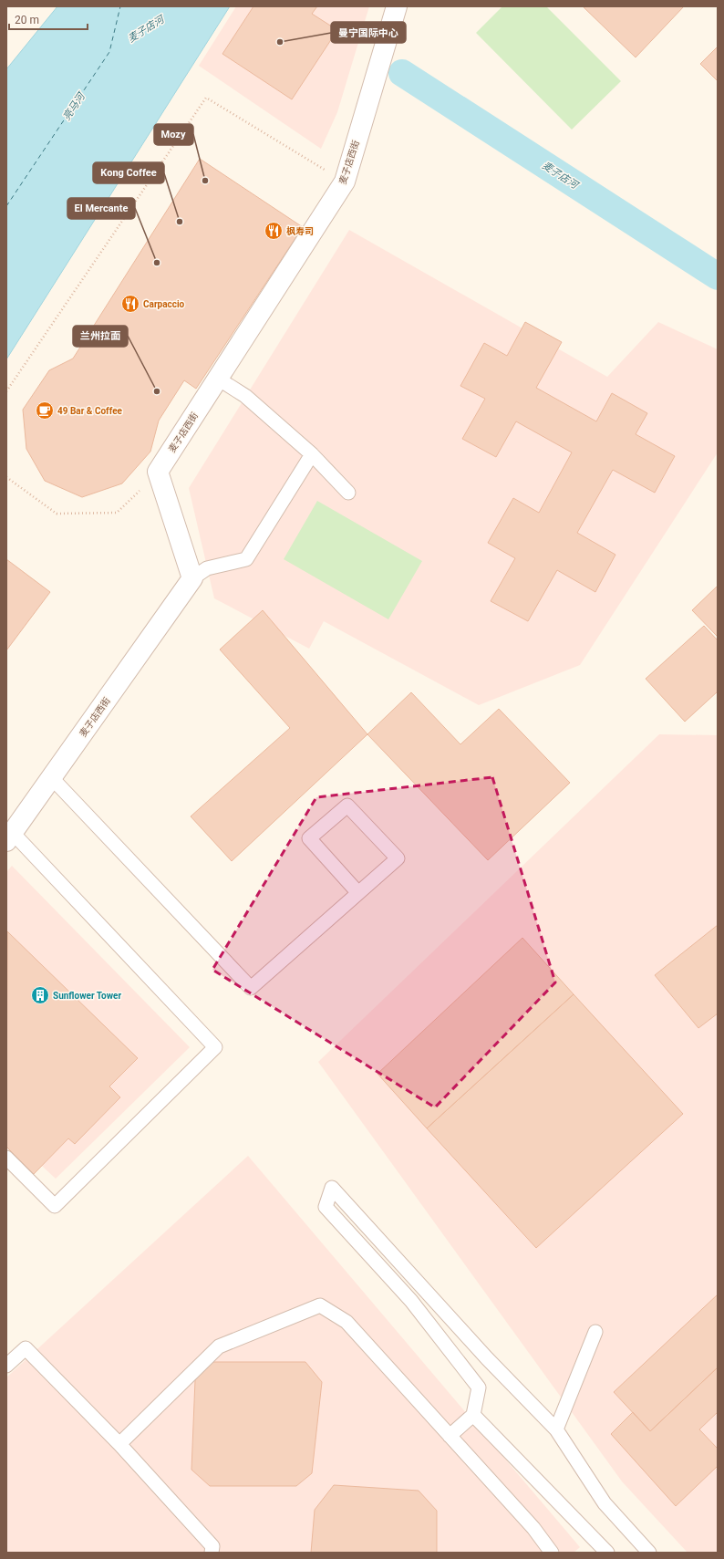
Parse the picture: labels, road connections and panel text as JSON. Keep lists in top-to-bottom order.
{
  "streets": {
    "street": ["麦子店西街"]
  },
  "water": ["麦子店河", "亮马河"],
  "places": {
    "other": [
      "曼宁国际中心",
      "Mozy",
      "Kong Coffee",
      "El Mercante",
      "兰州拉面"
    ],
    "restaurant": ["枫寿司", "Carpaccio"],
    "cafe": ["49 Bar & Coffee"],
    "building": ["Sunflower Tower"]
  },
  "scale_bar": "20 m"
}
